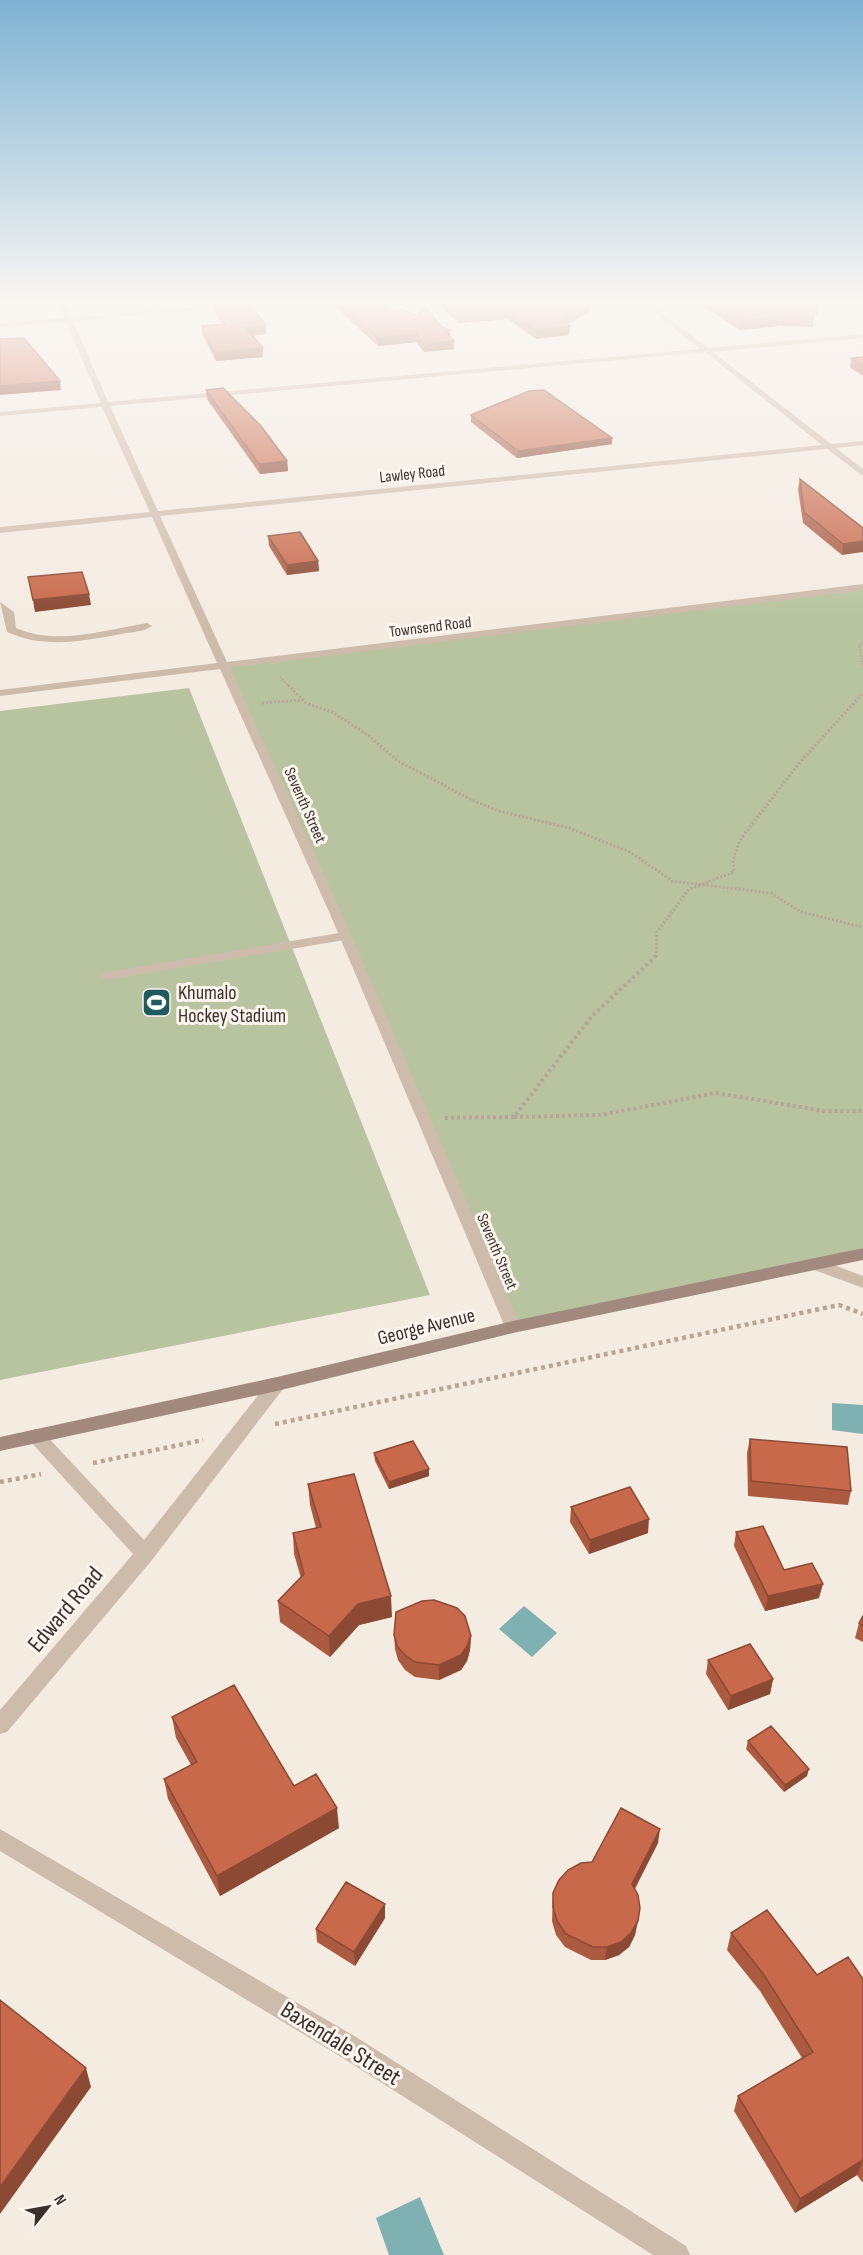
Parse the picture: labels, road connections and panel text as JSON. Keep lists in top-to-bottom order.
{
  "streets": {
    "main road": ["George Avenue"],
    "street": [
      "Lawley Road",
      "Townsend Road",
      "Seventh Street",
      "Edward Road",
      "Baxendale Street"
    ]
  },
  "crossings": [
    ["Lawley Road", "Seventh Street"],
    ["Townsend Road", "Seventh Street"],
    ["Seventh Street", "George Avenue"],
    ["George Avenue", "Edward Road"]
  ],
  "places": {
    "sports": ["Khumalo Hockey Stadium"]
  },
  "north": "top right"
}
